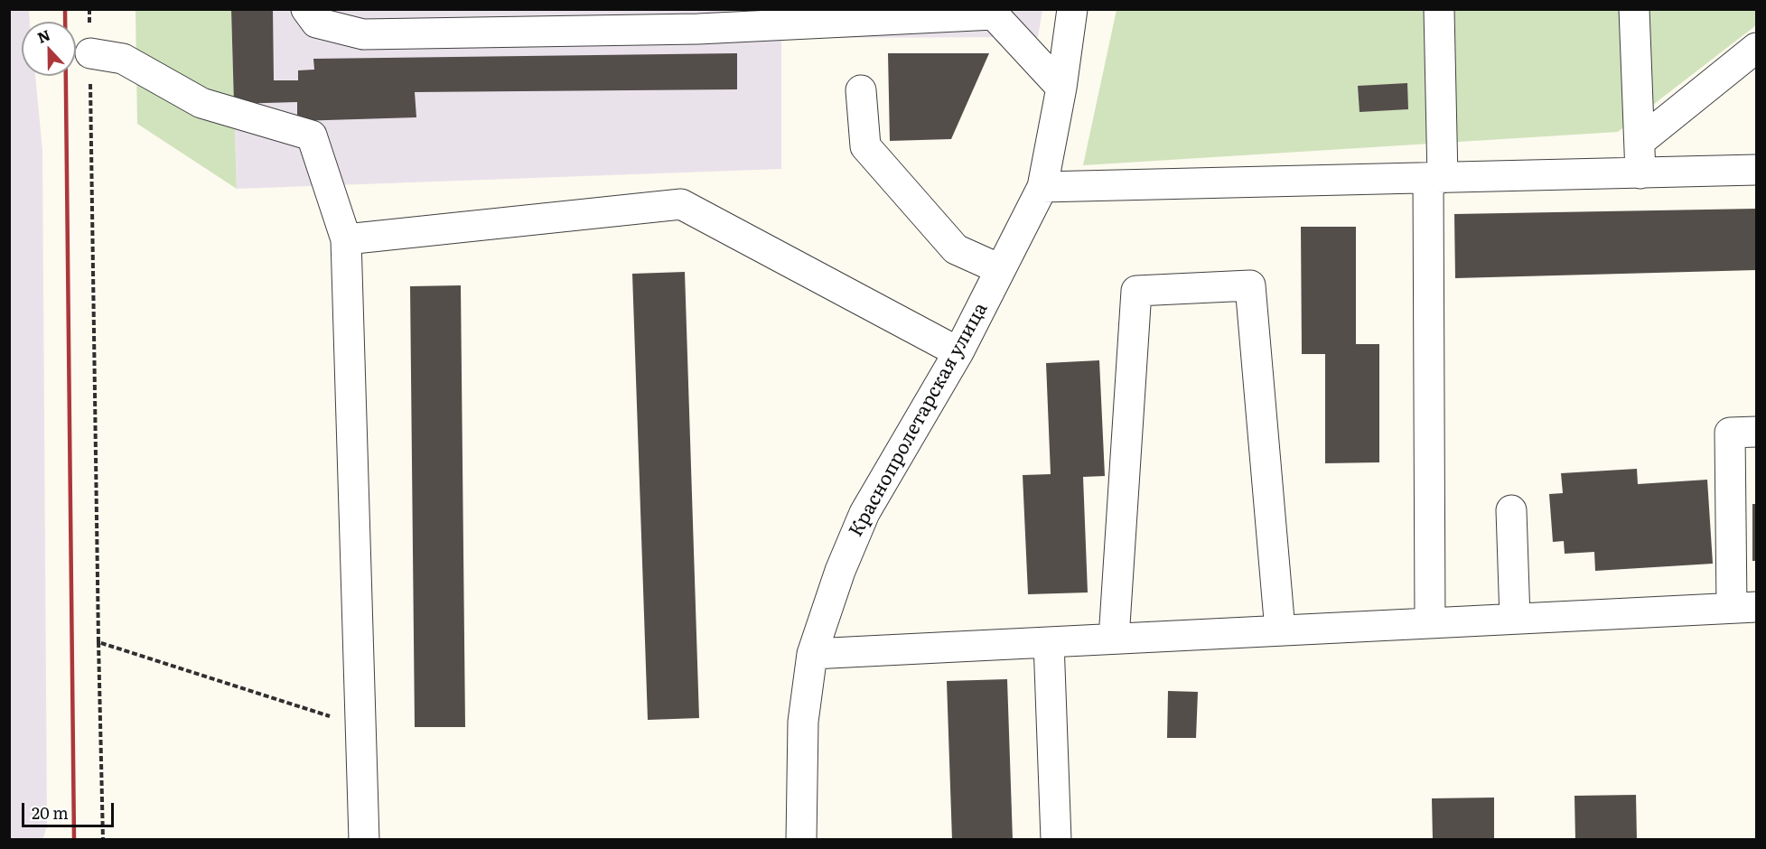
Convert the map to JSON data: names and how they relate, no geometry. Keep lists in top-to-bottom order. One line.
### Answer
{"streets":{"street":["Краснопролетарская улица"]},"scale_bar":"20 m","north":"top"}
